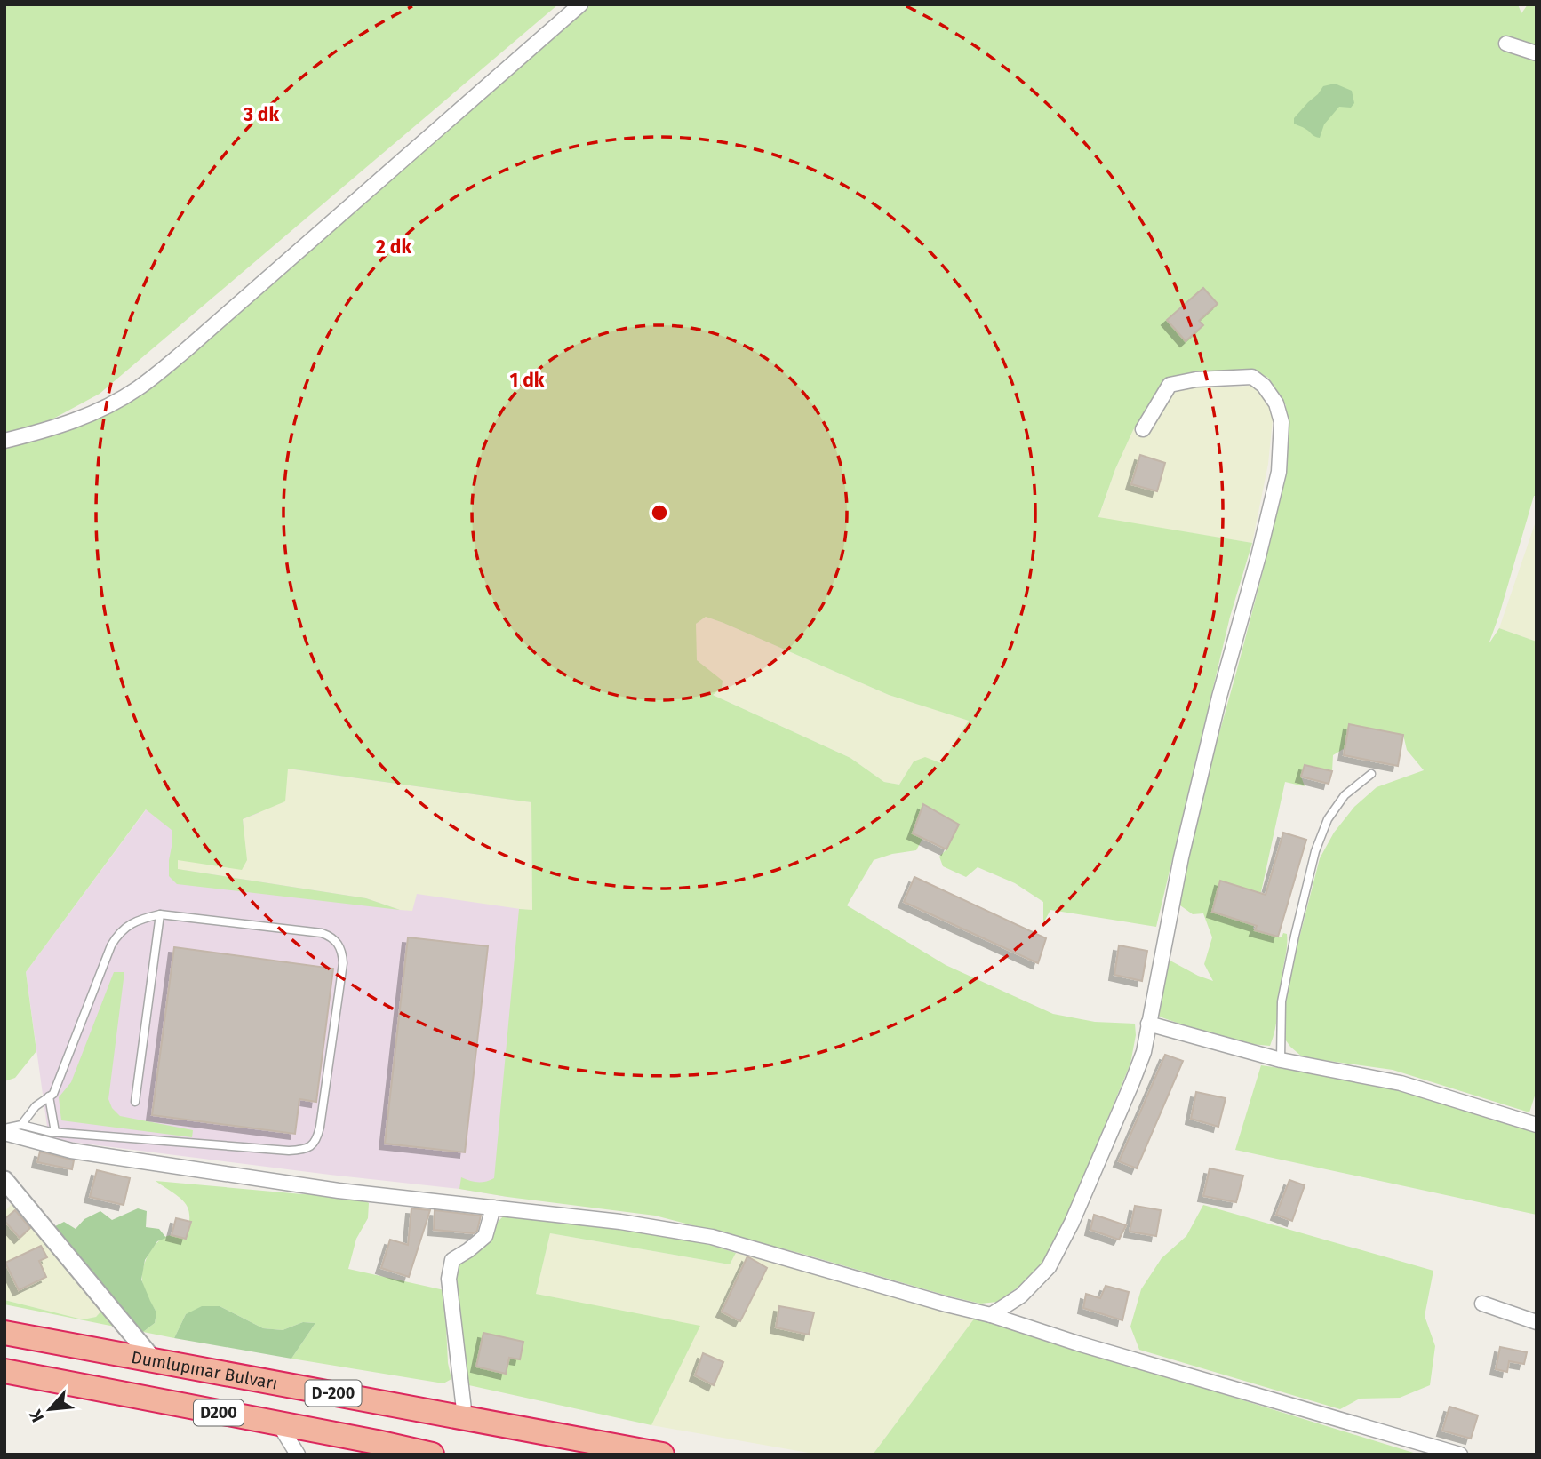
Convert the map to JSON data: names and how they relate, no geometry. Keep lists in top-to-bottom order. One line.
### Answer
{"streets":{"highway":["Dumlupınar Bulvarı","D-200","D200"]},"north":"bottom left","rings":["3 dk","2 dk","1 dk"]}
